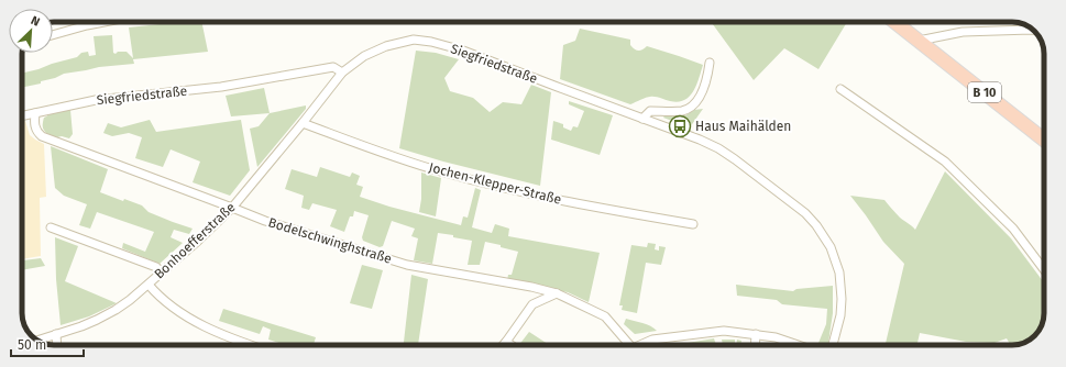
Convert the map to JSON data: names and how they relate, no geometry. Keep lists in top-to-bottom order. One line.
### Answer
{"streets":{"main road":["B 10"],"street":["Siegfriedstraße","Jochen-Klepper-Straße","Bonhoefferstraße","Bodelschwinghstraße"]},"crossings":[["Siegfriedstraße","Bonhoefferstraße"],["Siegfriedstraße","Bodelschwinghstraße"],["Jochen-Klepper-Straße","Bonhoefferstraße"],["Bonhoefferstraße","Bodelschwinghstraße"]],"places":{"bus stop":["Haus Maihälden"]},"scale_bar":"50 m","north":"top right"}
